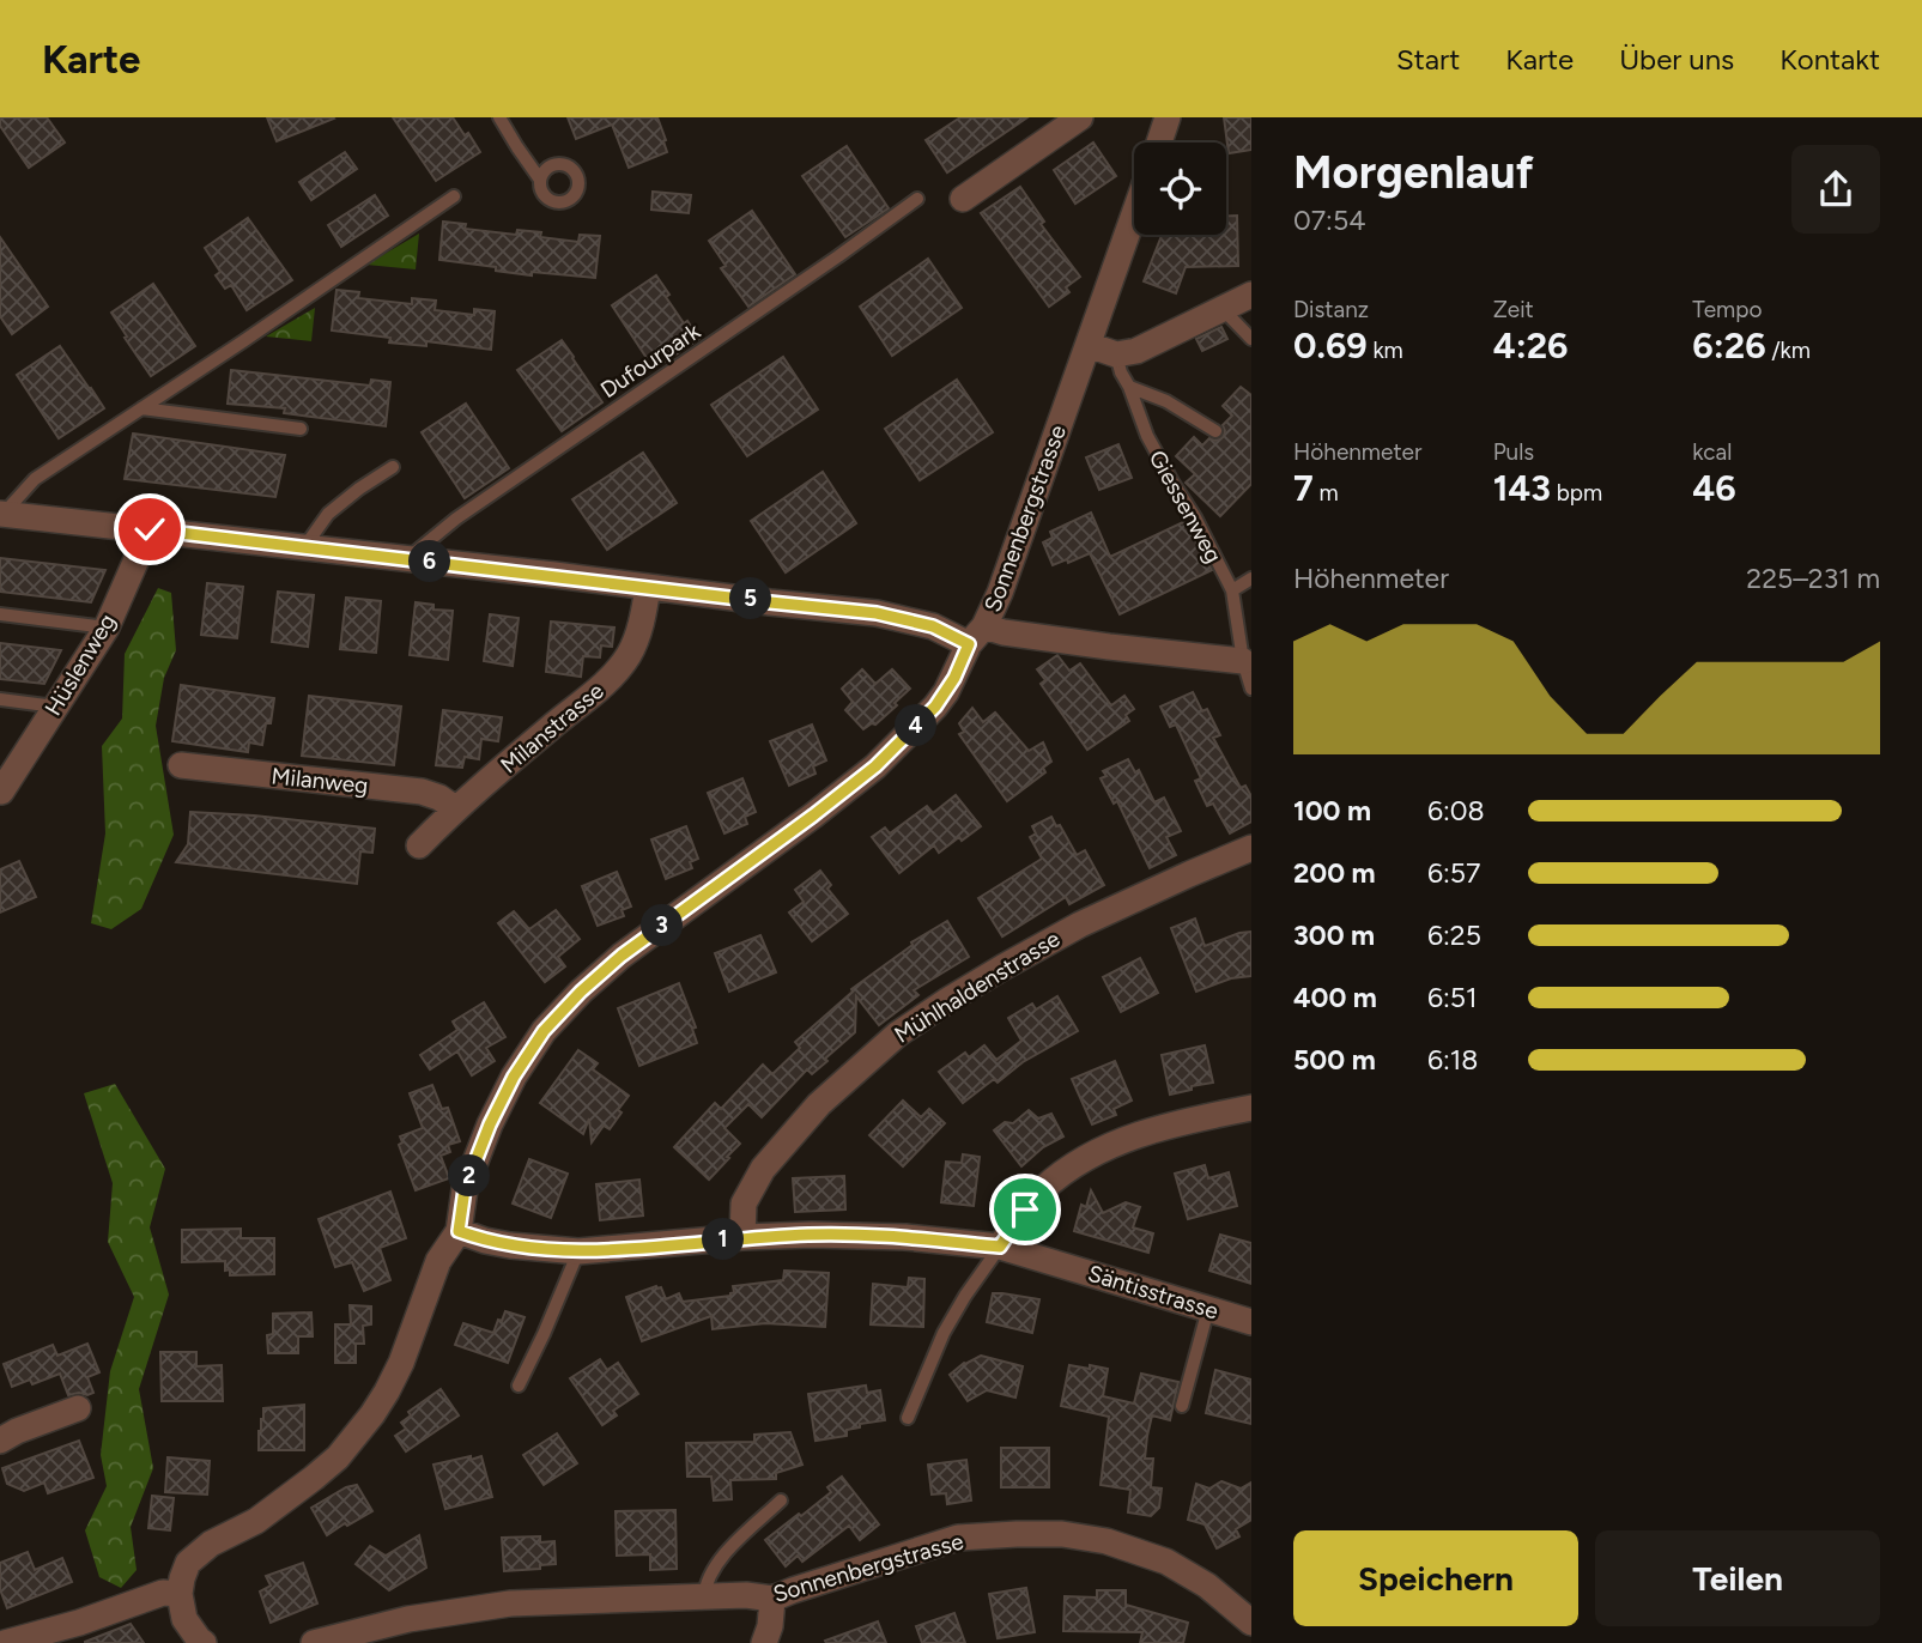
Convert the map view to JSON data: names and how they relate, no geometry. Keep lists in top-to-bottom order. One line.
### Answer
{"streets":{"street":["Sonnenbergstrasse","Hüslenweg","Milanstrasse","Milanweg","Mühlhaldenstrasse","Säntisstrasse"],"lane":["Dufourpark","Giessenweg"]},"crossings":[["Sonnenbergstrasse","Säntisstrasse"],["Milanstrasse","Milanweg"],["Mühlhaldenstrasse","Säntisstrasse"]],"page":{"header":"Karte","nav":["Start","Karte","Über uns","Kontakt"],"heading":["Morgenlauf","07:54"],"stats":[["Distanz","0.69 km"],["Zeit","4:26"],["Tempo","6:26 /km"],["Höhenmeter","7 m"],["Puls","143 bpm"],["kcal","46"]],"pins":["6","5","4","3","2","1"],"chart":["Höhenmeter","225–231 m"],"list":[{"name":"100 m","note":"6:08"},{"name":"200 m","note":"6:57"},{"name":"300 m","note":"6:25"},{"name":"400 m","note":"6:51"},{"name":"500 m","note":"6:18"}],"buttons":["Speichern","Teilen"]}}
